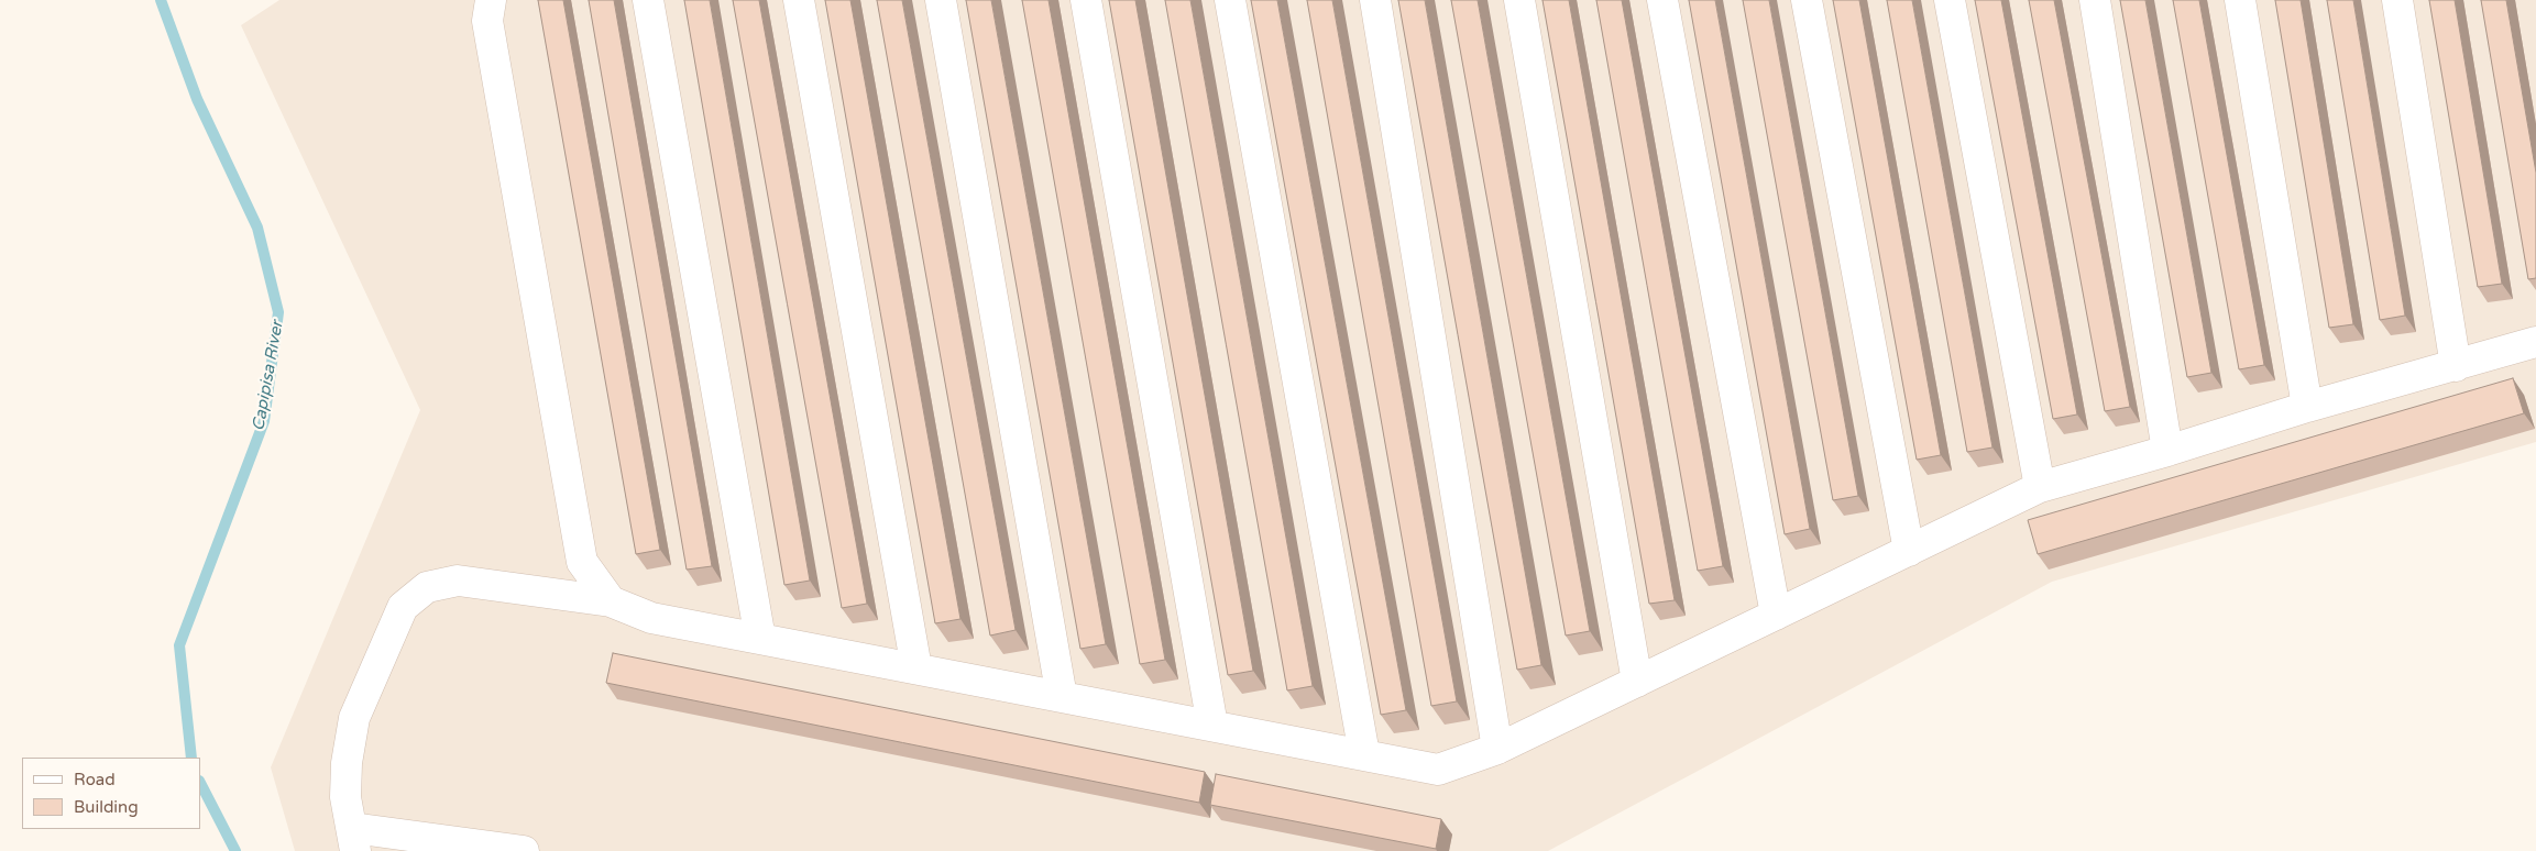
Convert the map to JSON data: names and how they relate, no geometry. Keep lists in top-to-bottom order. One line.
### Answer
{"water":["Capipisa River"],"legend":["Road","Building"]}
